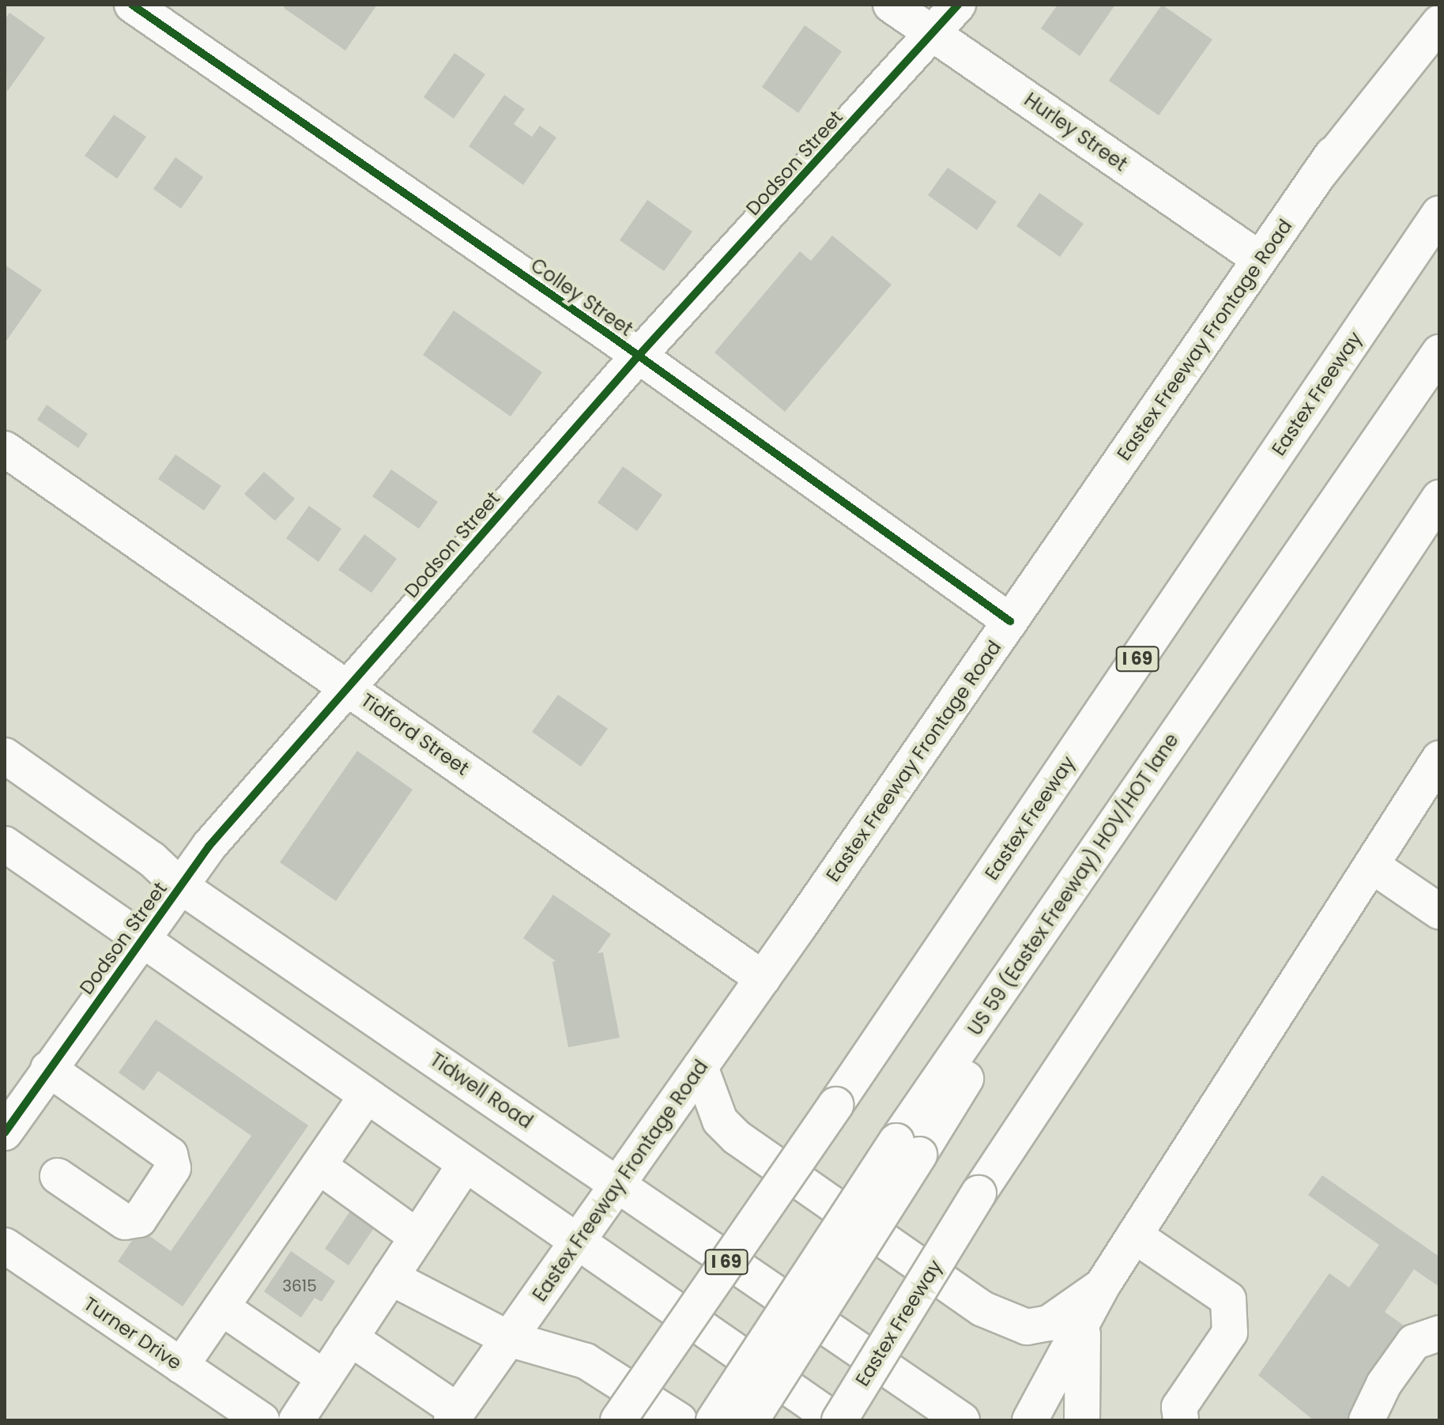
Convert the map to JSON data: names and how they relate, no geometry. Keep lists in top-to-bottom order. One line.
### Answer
{"streets":{"main road":["Hurley Street","Dodson Street","Colley Street","Eastex Freeway Frontage Road","Eastex Freeway","I 69","Tidford Street","Tidwell Road","Turner Drive"]},"crossings":[["Hurley Street","Dodson Street"],["Hurley Street","Eastex Freeway Frontage Road"],["Dodson Street","Colley Street"],["Dodson Street","Tidford Street"],["Dodson Street","Tidwell Road"],["Colley Street","Eastex Freeway Frontage Road"],["Eastex Freeway Frontage Road","Tidford Street"],["Eastex Freeway Frontage Road","Tidwell Road"]],"house_numbers":["3615"]}
